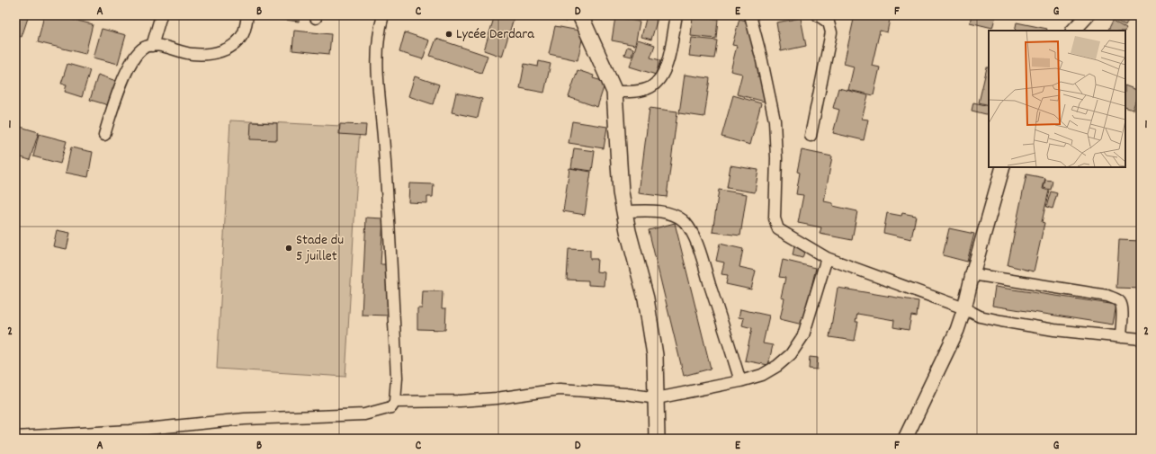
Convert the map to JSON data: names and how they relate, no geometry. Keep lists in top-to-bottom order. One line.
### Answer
{"places":["Lycée Derdara","Stade du 5 juillet"],"grid":{"columns":["A","B","C","D","E","F","G"],"rows":["1","2"]}}
